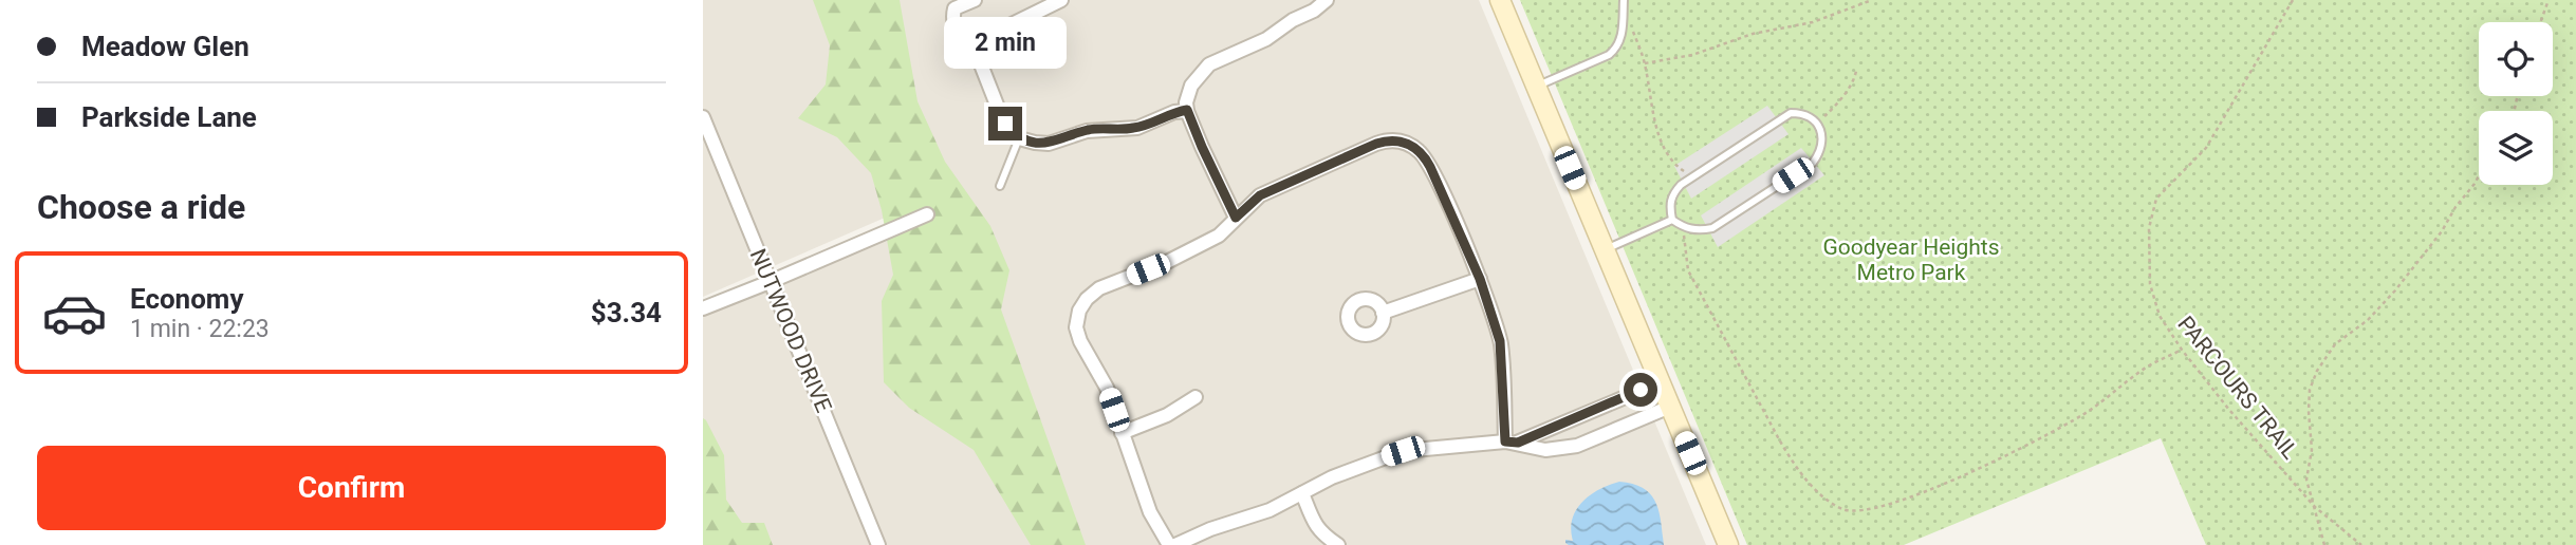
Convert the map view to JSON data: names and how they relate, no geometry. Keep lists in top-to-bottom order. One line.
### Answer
{"streets":{"street":["NUTWOOD DRIVE"],"path":["PARCOURS TRAIL"]},"parks":["Goodyear Heights Metro Park"],"page":{"banner":["Meadow Glen","Parkside Lane"],"bubble":"2 min","heading":"Choose a ride","list":[{"name":"Economy","note":"1 min · 22:23","value":"$3.34"}],"buttons":"Confirm"}}
